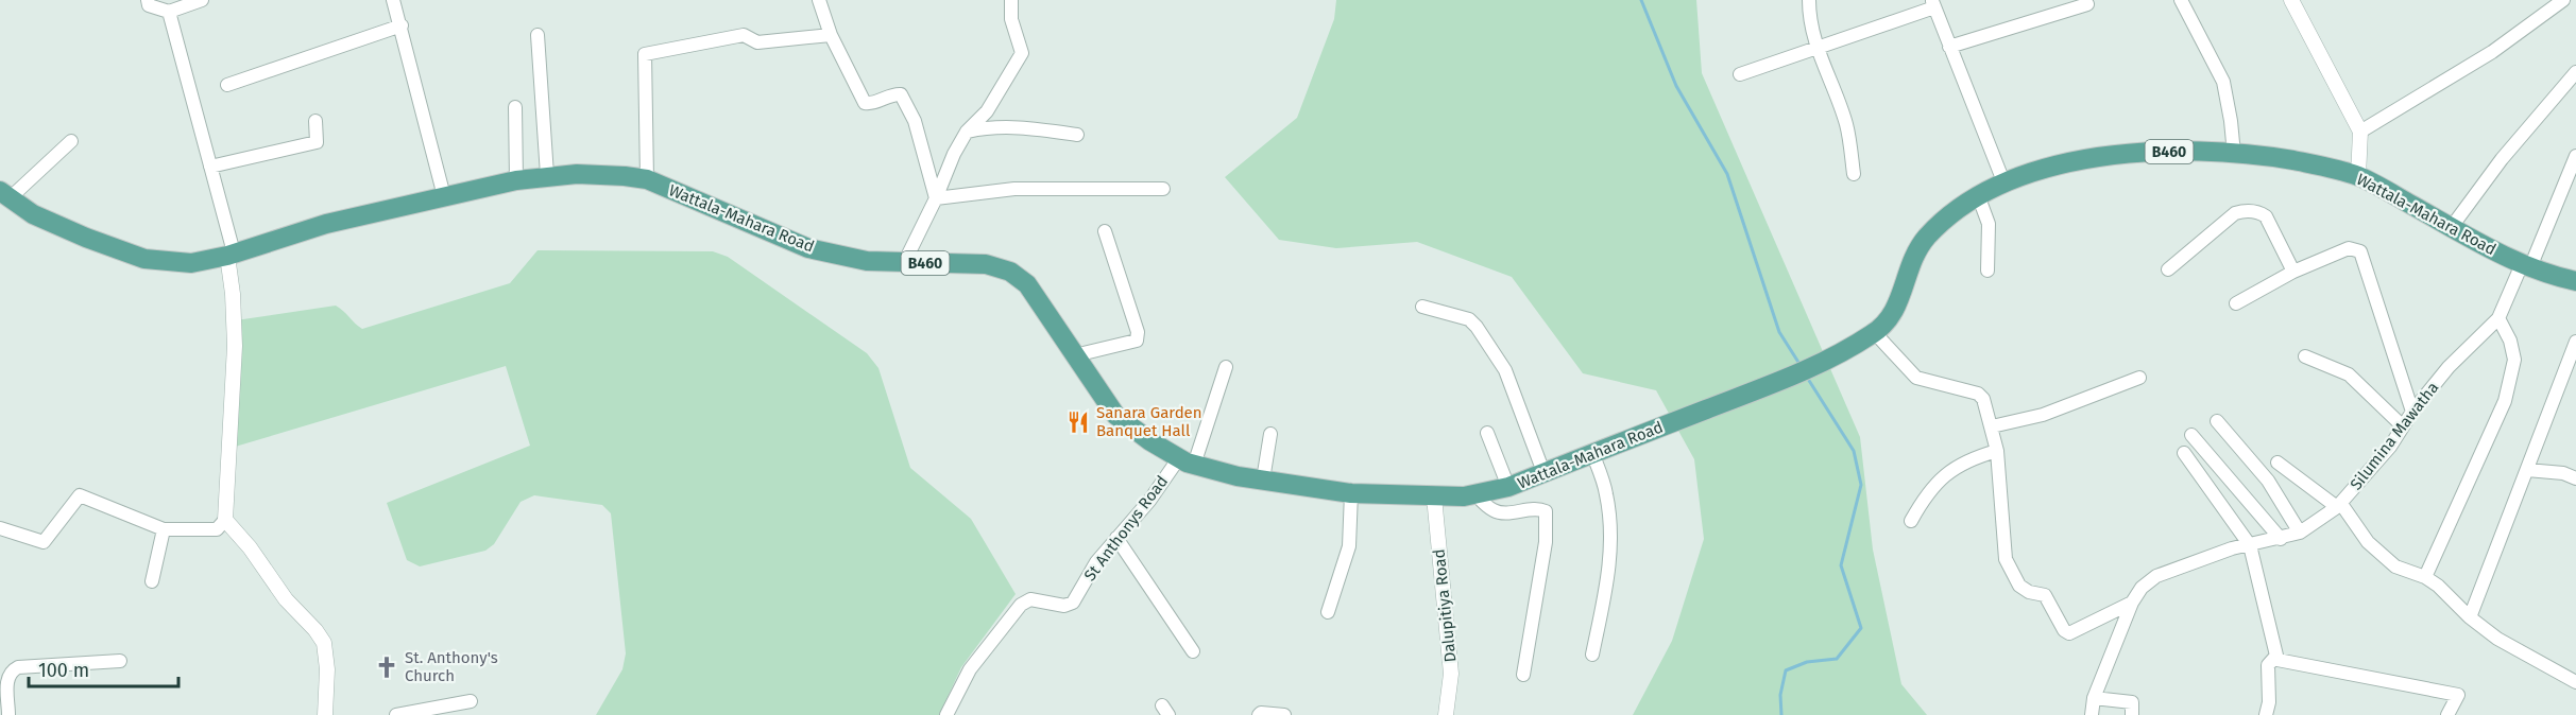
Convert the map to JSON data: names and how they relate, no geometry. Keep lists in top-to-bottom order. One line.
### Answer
{"streets":{"main road":["B460","Wattala-Mahara Road"],"street":["Silumina Mawatha","St Anthonys Road","Dalupitiya Road"]},"crossings":[["Wattala-Mahara Road","Silumina Mawatha"],["Wattala-Mahara Road","St Anthonys Road"],["Wattala-Mahara Road","Dalupitiya Road"]],"places":{"restaurant":["Sanara Garden Banquet Hall"],"church":["St. Anthony's Church"]},"scale_bar":"100 m"}
